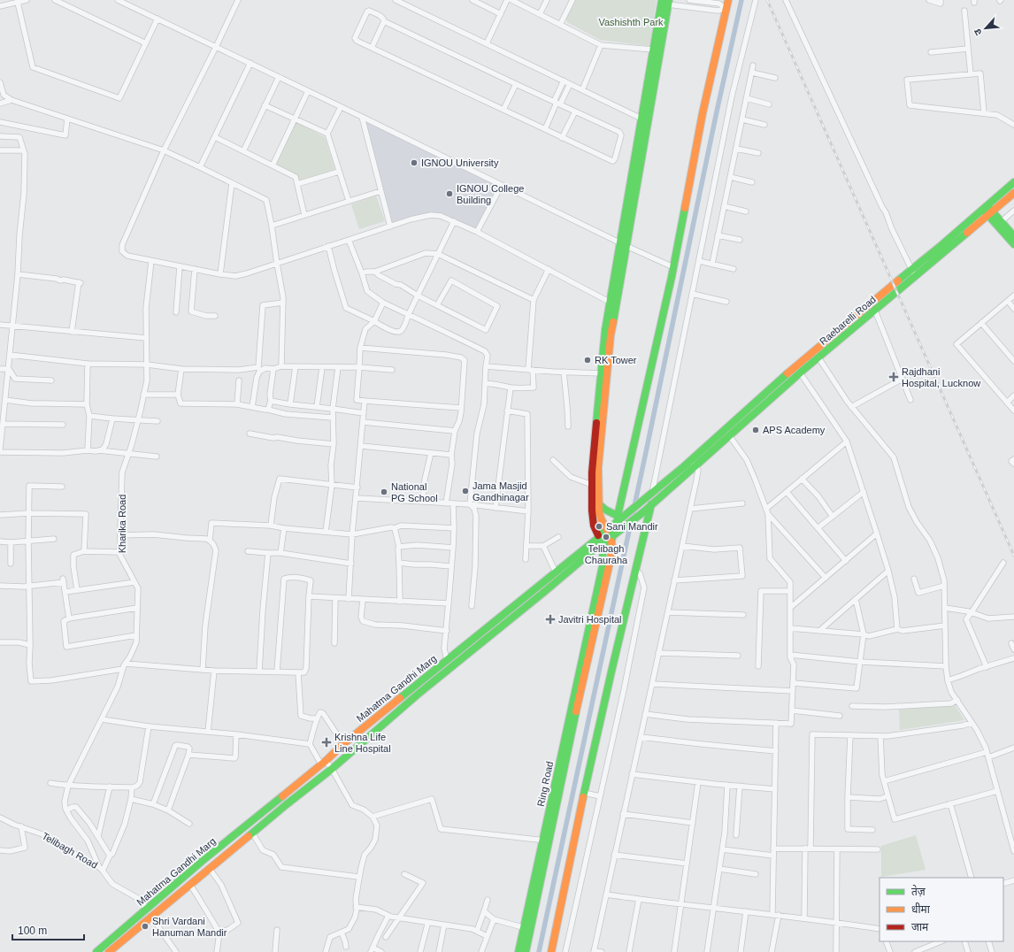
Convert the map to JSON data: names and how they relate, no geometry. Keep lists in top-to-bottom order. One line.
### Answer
{"streets":{"main road":["Raebarelli Road","Mahatma Gandhi Marg","Ring Road"],"street":["Kharika Road","Telibagh Road"]},"crossings":[["Mahatma Gandhi Marg","Ring Road"],["Mahatma Gandhi Marg","Telibagh Road"]],"parks":["Vashishth Park"],"places":{"other":["IGNOU University","IGNOU College Building","RK Tower","APS Academy","Jama Masjid Gandhinagar","National PG School","Sani Mandir","Telibagh Chauraha","Shri Vardani Hanuman Mandir"],"health":["Rajdhani Hospital, Lucknow","Javitri Hospital","Krishna Life Line Hospital"]},"legend":["तेज़","धीमा","जाम"],"scale_bar":"100 m","north":"bottom left"}
